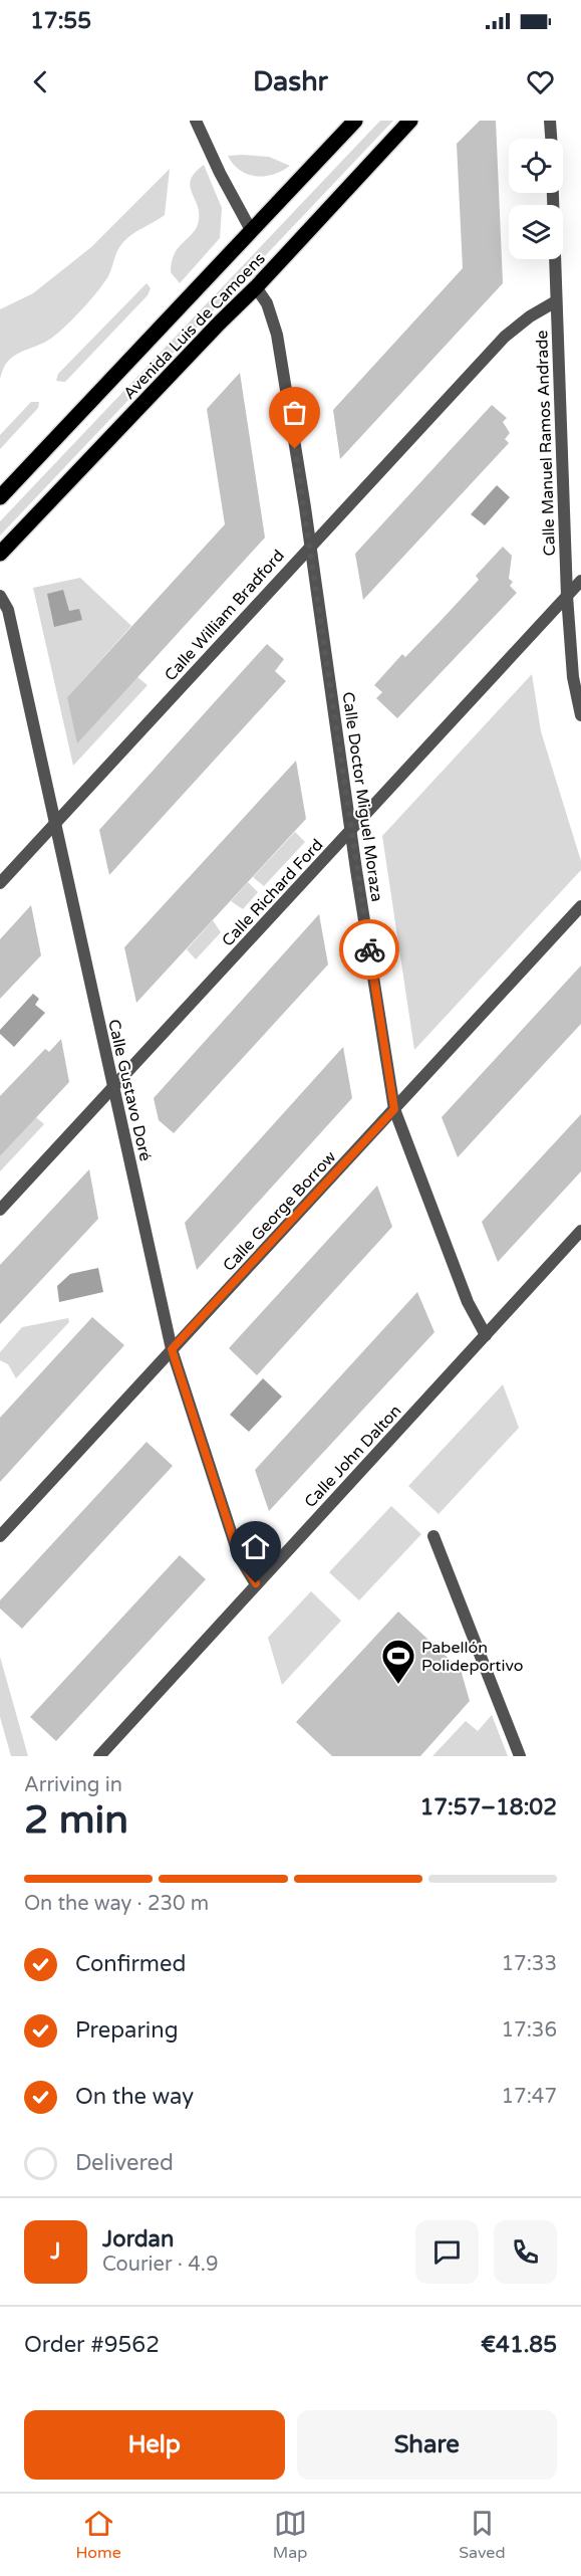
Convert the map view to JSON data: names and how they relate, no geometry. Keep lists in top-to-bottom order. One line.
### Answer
{"streets":{"main road":["Avenida Luis de Camoens"],"street":["Calle Manuel Ramos Andrade","Calle William Bradford","Calle Doctor Miguel Moraza","Calle Richard Ford","Calle Gustavo Doré","Calle George Borrow","Calle John Dalton"]},"crossings":[["Avenida Luis de Camoens","Calle Doctor Miguel Moraza"],["Calle Manuel Ramos Andrade","Calle William Bradford"],["Calle Manuel Ramos Andrade","Calle Richard Ford"],["Calle William Bradford","Calle Doctor Miguel Moraza"],["Calle William Bradford","Calle Gustavo Doré"],["Calle Doctor Miguel Moraza","Calle Richard Ford"],["Calle Doctor Miguel Moraza","Calle George Borrow"],["Calle Doctor Miguel Moraza","Calle John Dalton"],["Calle Richard Ford","Calle Gustavo Doré"],["Calle Gustavo Doré","Calle George Borrow"],["Calle Gustavo Doré","Calle John Dalton"]],"places":{"sports":["Pabellón Polideportivo"]},"page":{"status":"17:55","header":"Dashr","heading":["2 min","Arriving in","17:57–18:02"],"panel":["Jordan","Courier · 4.9","Order #9562","€41.85"],"bar":"On the way · 230 m","list":[["Confirmed","17:33"],["Preparing","17:36"],["On the way","17:47"],"Delivered"],"round":"J","buttons":["Help","Share"],"tabs":["Home","Map","Saved"]}}
